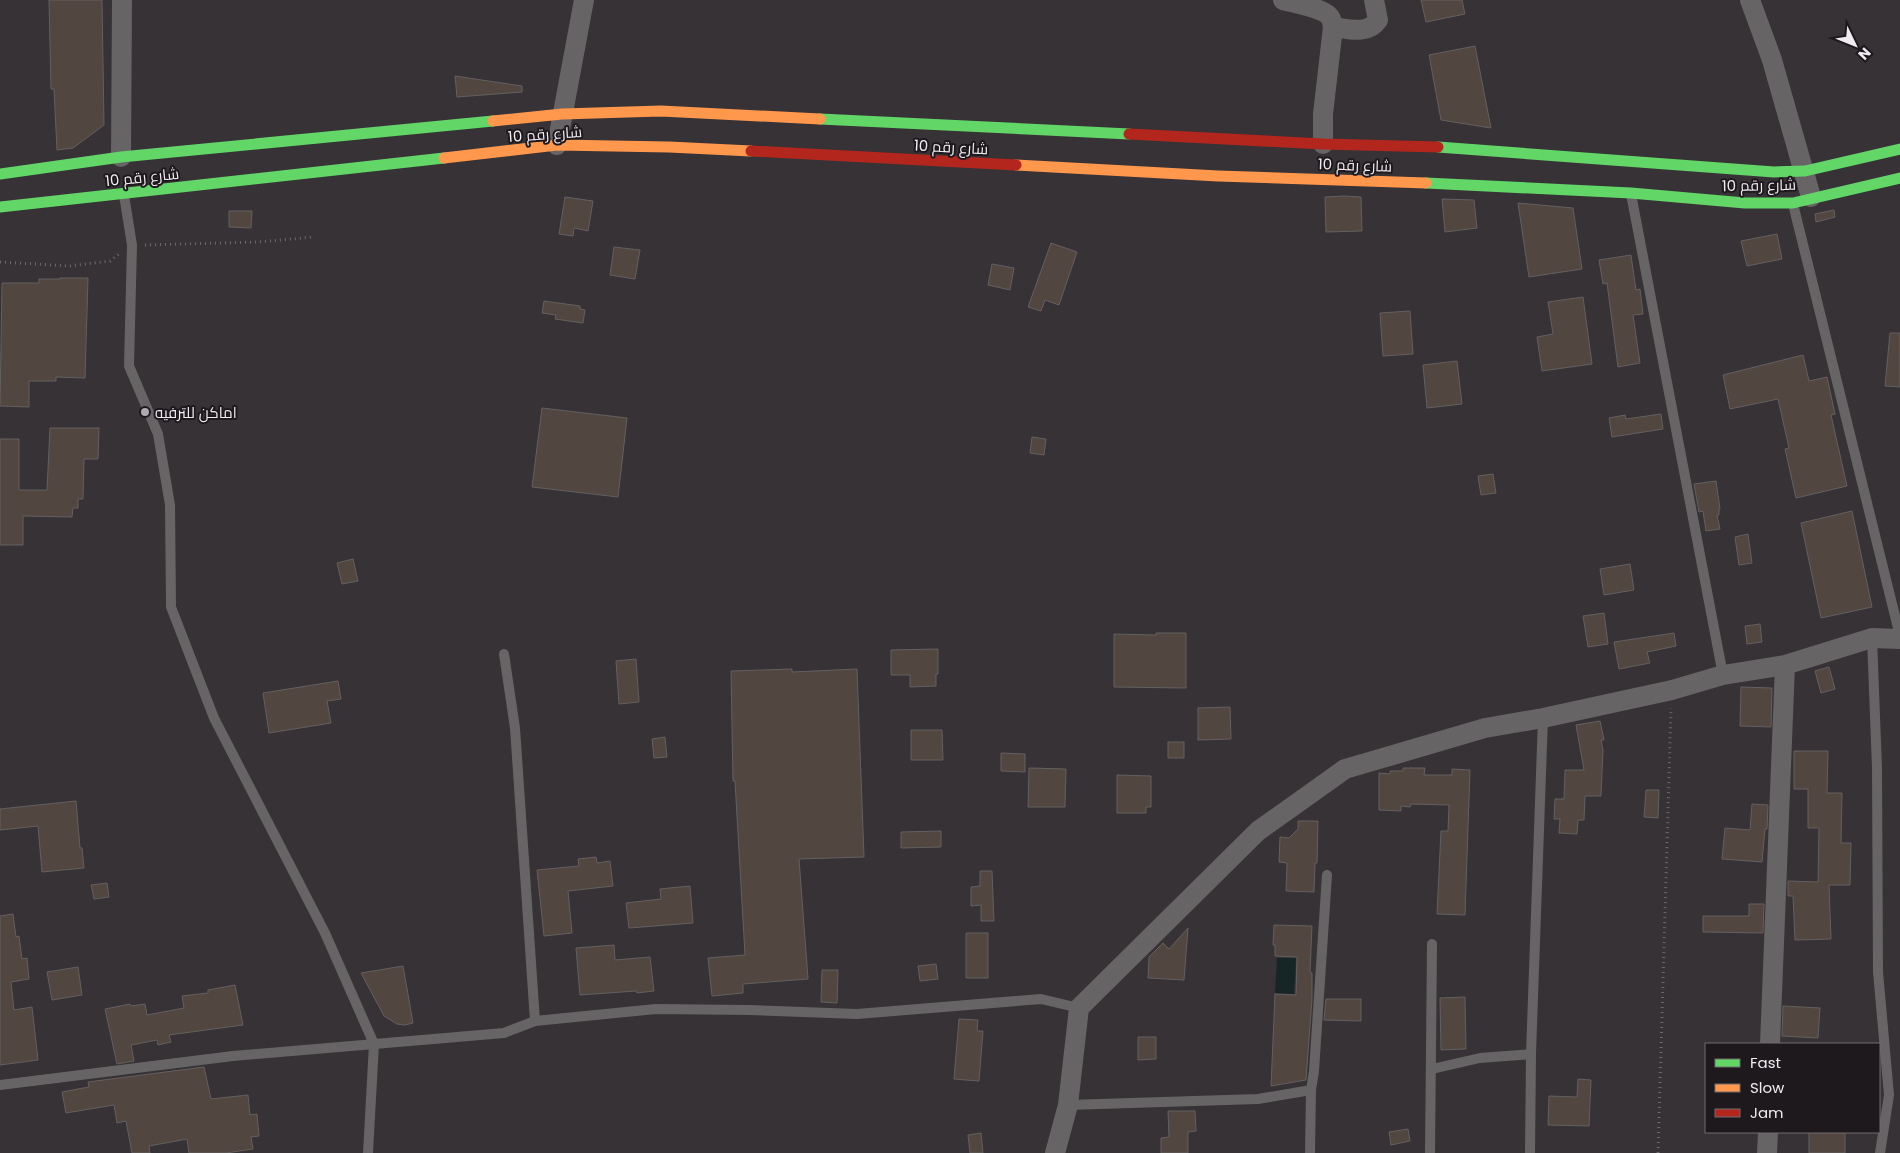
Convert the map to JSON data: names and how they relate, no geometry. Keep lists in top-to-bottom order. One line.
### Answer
{"streets":{"main road":["شارع رقم 10"]},"places":["اماكن للترفيه"],"legend":["Fast","Slow","Jam"],"north":"bottom right"}
